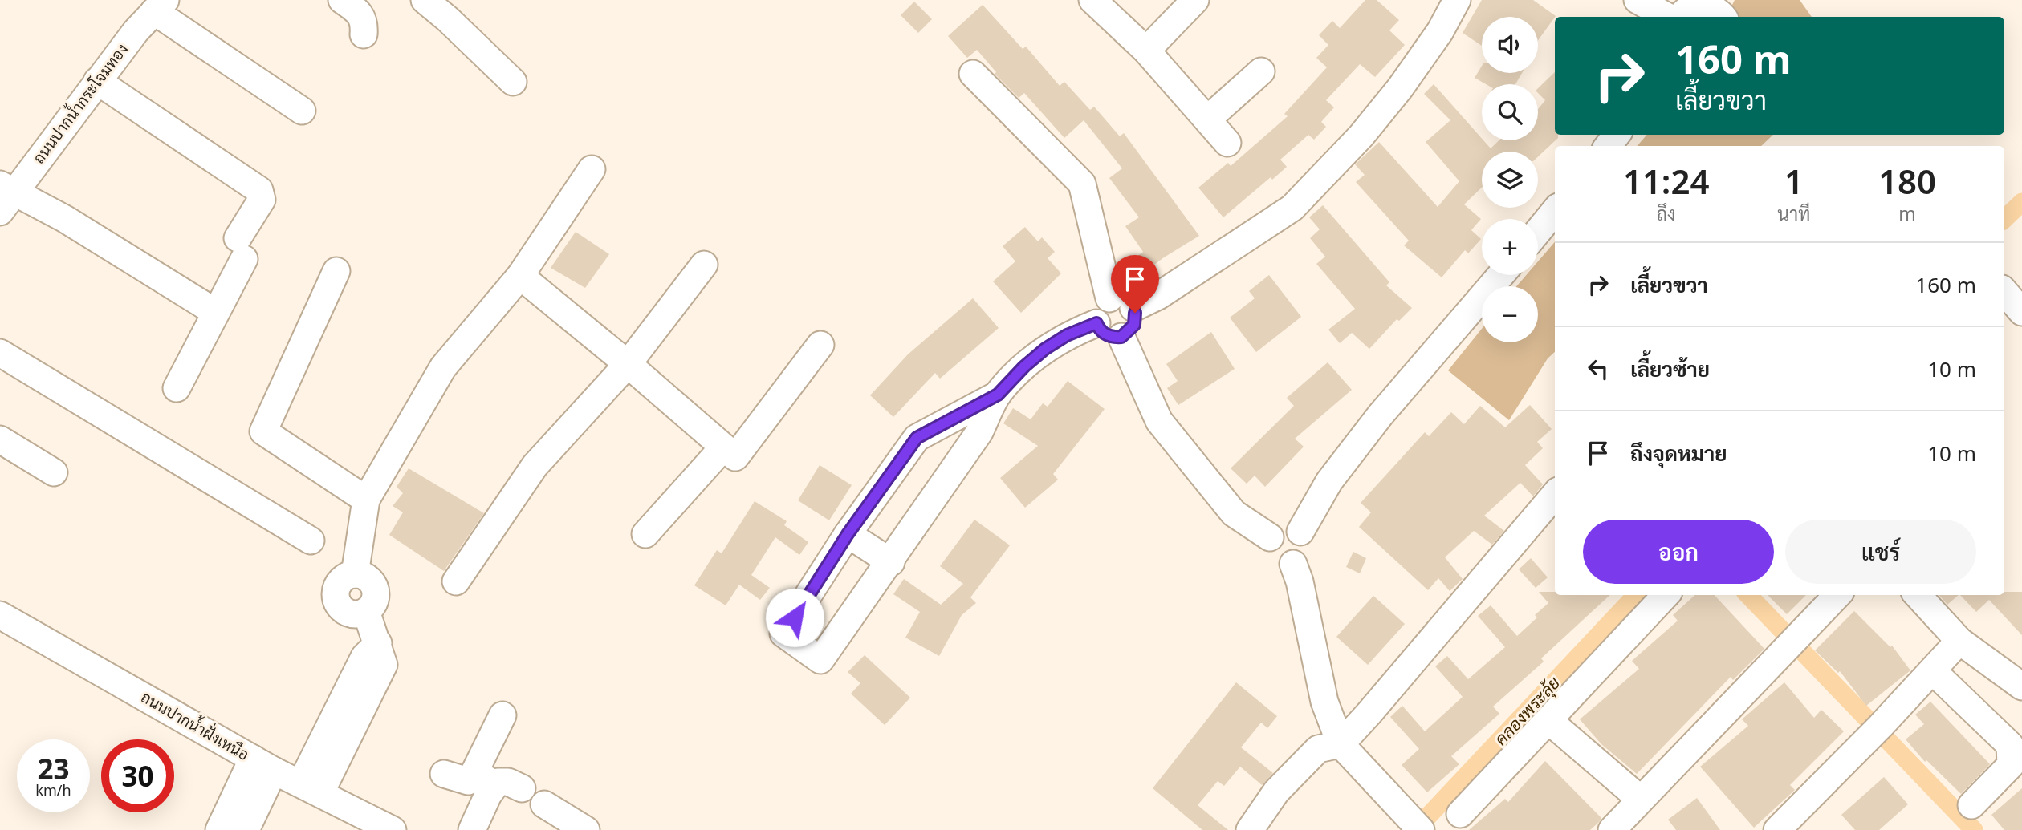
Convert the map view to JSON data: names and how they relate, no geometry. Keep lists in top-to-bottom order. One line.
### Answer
{"streets":{"street":["ถนนปากน้ำกระโจมทอง","ถนนปากน้ำฝั่งเหนือ"]},"water":["คลองพระลุ้ย"],"page":{"map_buttons":["+","−"],"turn":["160 m","เลี้ยวขวา"],"eta":["11:24","ถึง","1","นาที","180","m"],"list":[{"name":"เลี้ยวขวา","value":"160 m"},{"name":"เลี้ยวซ้าย","value":"10 m"},{"name":"ถึงจุดหมาย","value":"10 m"}],"buttons":["ออก","แชร์"],"speed":"23 km/h","limit":"30"}}
